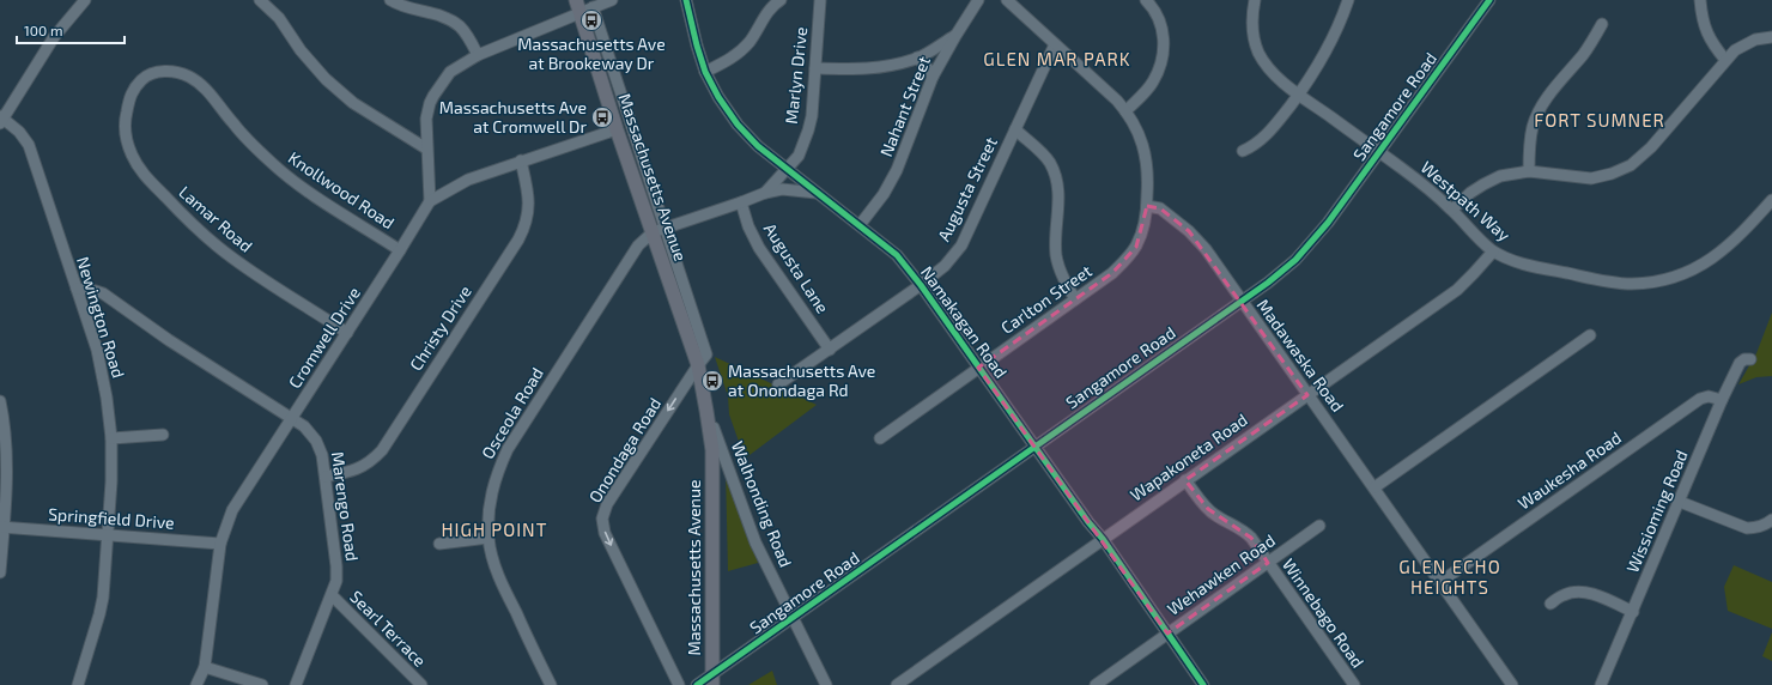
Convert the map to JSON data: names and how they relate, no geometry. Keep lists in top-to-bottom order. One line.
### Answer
{"streets":{"main road":["Massachusetts Avenue"],"street":["Marlyn Drive","Nahant Street","Sangamore Road","Augusta Street","Knollwood Road","Westpath Way","Lamar Road","Augusta Lane","Carlton Street","Newington Road","Namakagan Road","Christy Drive","Cromwell Drive","Madawaska Road","Osceola Road","Onondaga Road","Wapakoneta Road","Waukesha Road","Walhonding Road","Marengo Road","Wissioming Road","Springfield Drive","Wehawken Road","Winnebago Road","Searl Terrace"]},"crossings":[["Marlyn Drive","Massachusetts Avenue"],["Marlyn Drive","Augusta Lane"],["Marlyn Drive","Namakagan Road"],["Marlyn Drive","Osceola Road"],["Nahant Street","Namakagan Road"],["Sangamore Road","Massachusetts Avenue"],["Sangamore Road","Westpath Way"],["Sangamore Road","Namakagan Road"],["Sangamore Road","Madawaska Road"],["Sangamore Road","Walhonding Road"],["Massachusetts Avenue","Cromwell Drive"],["Massachusetts Avenue","Osceola Road"],["Massachusetts Avenue","Onondaga Road"],["Massachusetts Avenue","Walhonding Road"],["Augusta Street","Augusta Lane"],["Augusta Street","Namakagan Road"],["Knollwood Road","Lamar Road"],["Knollwood Road","Cromwell Drive"],["Westpath Way","Wapakoneta Road"],["Lamar Road","Cromwell Drive"],["Carlton Street","Namakagan Road"],["Carlton Street","Madawaska Road"],["Newington Road","Marengo Road"],["Newington Road","Springfield Drive"],["Namakagan Road","Wapakoneta Road"],["Namakagan Road","Wehawken Road"],["Christy Drive","Cromwell Drive"],["Christy Drive","Marengo Road"],["Cromwell Drive","Marengo Road"],["Cromwell Drive","Springfield Drive"],["Madawaska Road","Wapakoneta Road"],["Madawaska Road","Waukesha Road"],["Wapakoneta Road","Winnebago Road"],["Waukesha Road","Wissioming Road"],["Marengo Road","Searl Terrace"],["Wehawken Road","Winnebago Road"]],"one_way":["Onondaga Road"],"districts":["GLEN MAR PARK","FORT SUMNER","HIGH POINT","GLEN ECHO HEIGHTS"],"places":{"bus stop":["Massachusetts Ave at Brookeway Dr","Massachusetts Ave at Cromwell Dr","Massachusetts Ave at Onondaga Rd"]},"scale_bar":"100 m"}
